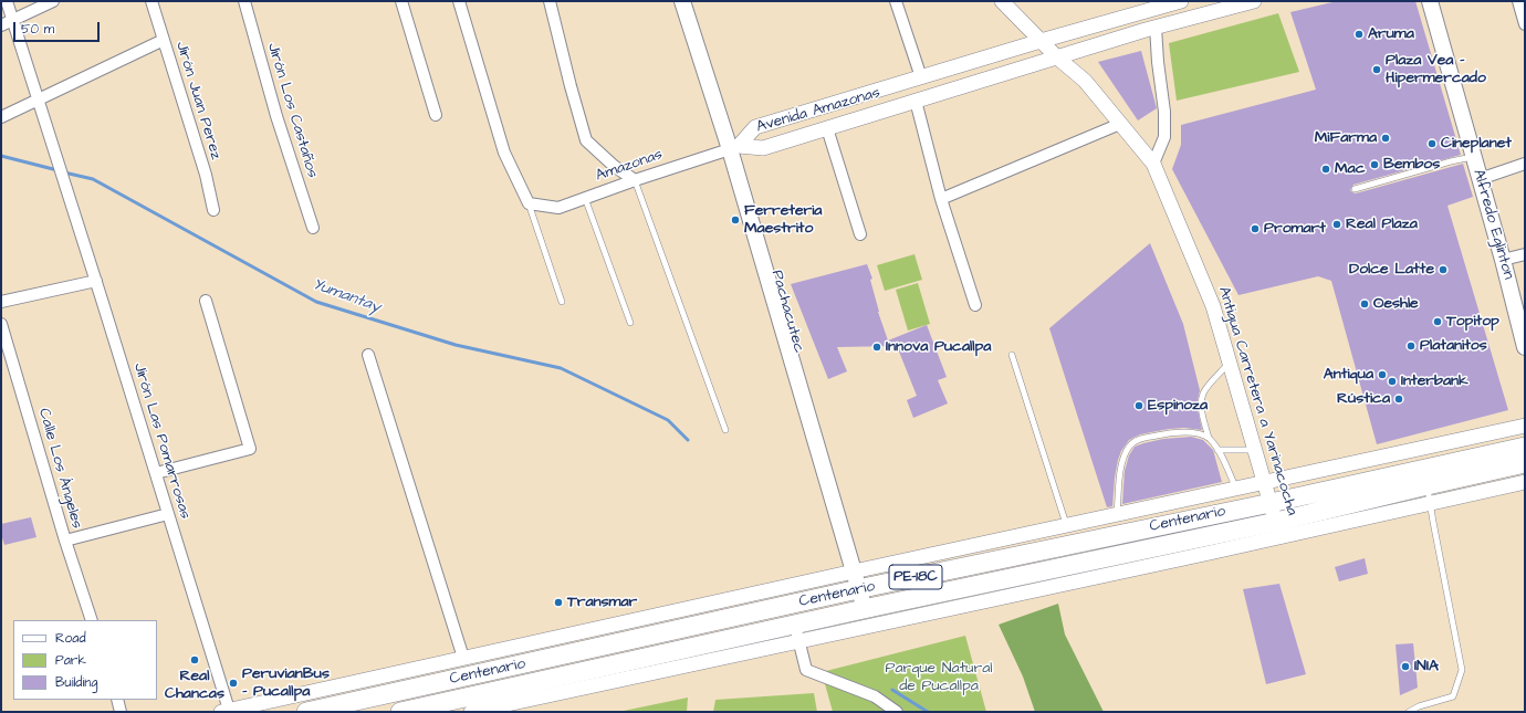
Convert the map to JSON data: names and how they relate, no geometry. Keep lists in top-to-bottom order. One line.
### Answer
{"streets":{"highway":["Centenario","PE-18C"],"main road":["Alfredo Eglinton","Pachacutec"],"street":["Jirón Juan Perez","Jirón Los Castaños","Avenida Amazonas","Amazonas","Antigua Carretera a Yarinacocha","Jirón Las Pomarrosas","Calle Los Ángeles"]},"crossings":[["Avenida Amazonas","Amazonas"],["Avenida Amazonas","Pachacutec"],["Avenida Amazonas","Antigua Carretera a Yarinacocha"],["Amazonas","Pachacutec"],["Pachacutec","Centenario"],["Antigua Carretera a Yarinacocha","Centenario"]],"water":["Yumantay"],"parks":["Parque Natural de Pucallpa"],"places":["Aruma","Plaza Vea - Hipermercado","MiFarma","Cineplanet","Bembos","Mac","Ferreteria Maestrito","Real Plaza","Promart","Dolce Latte","Oeshle","Topitop","Platanitos","Innova Pucallpa","Antiqua","Interbank","Rústica","Espinoza","Transmar","Real Chancas","INIA","PeruvianBus - Pucallpa"],"legend":["Road","Park","Building"],"scale_bar":"50 m"}
